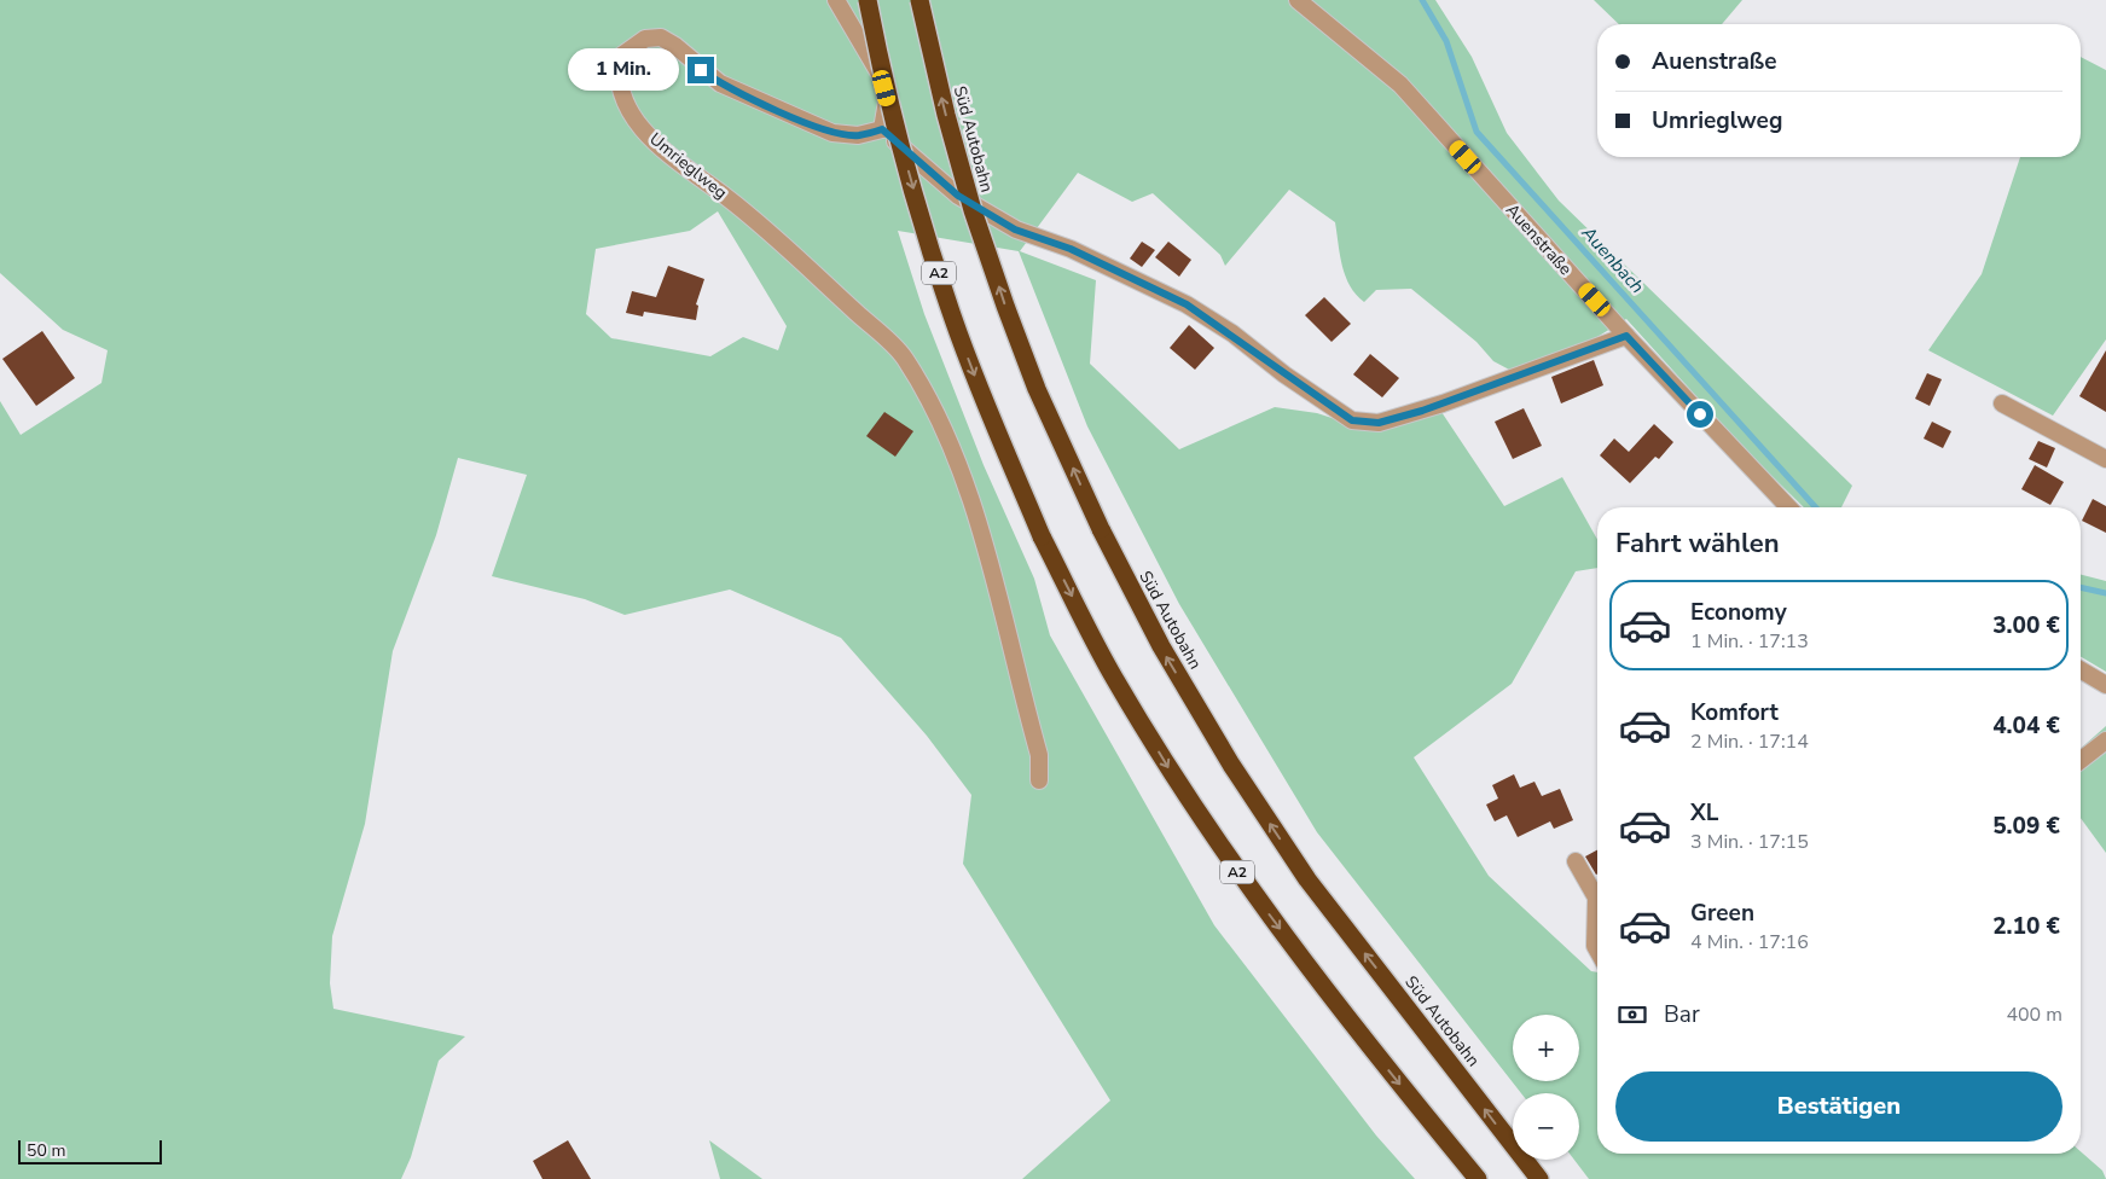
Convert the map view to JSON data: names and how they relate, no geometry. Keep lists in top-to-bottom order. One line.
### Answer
{"streets":{"highway":["Süd Autobahn","A2"],"street":["Umrieglweg","Auenstraße"]},"water":["Auenbach"],"scale_bar":"50 m","page":{"banner":["Auenstraße","Umrieglweg"],"bubble":"1 Min.","heading":"Fahrt wählen","list":[{"name":"Economy","note":"1 Min. · 17:13","value":"3.00 €"},{"name":"Komfort","note":"2 Min. · 17:14","value":"4.04 €"},{"name":"XL","note":"3 Min. · 17:15","value":"5.09 €"},{"name":"Green","note":"4 Min. · 17:16","value":"2.10 €"}],"pay":["Bar","400 m"],"map_buttons":["+","−"],"buttons":"Bestätigen","scale":"50 m"}}
